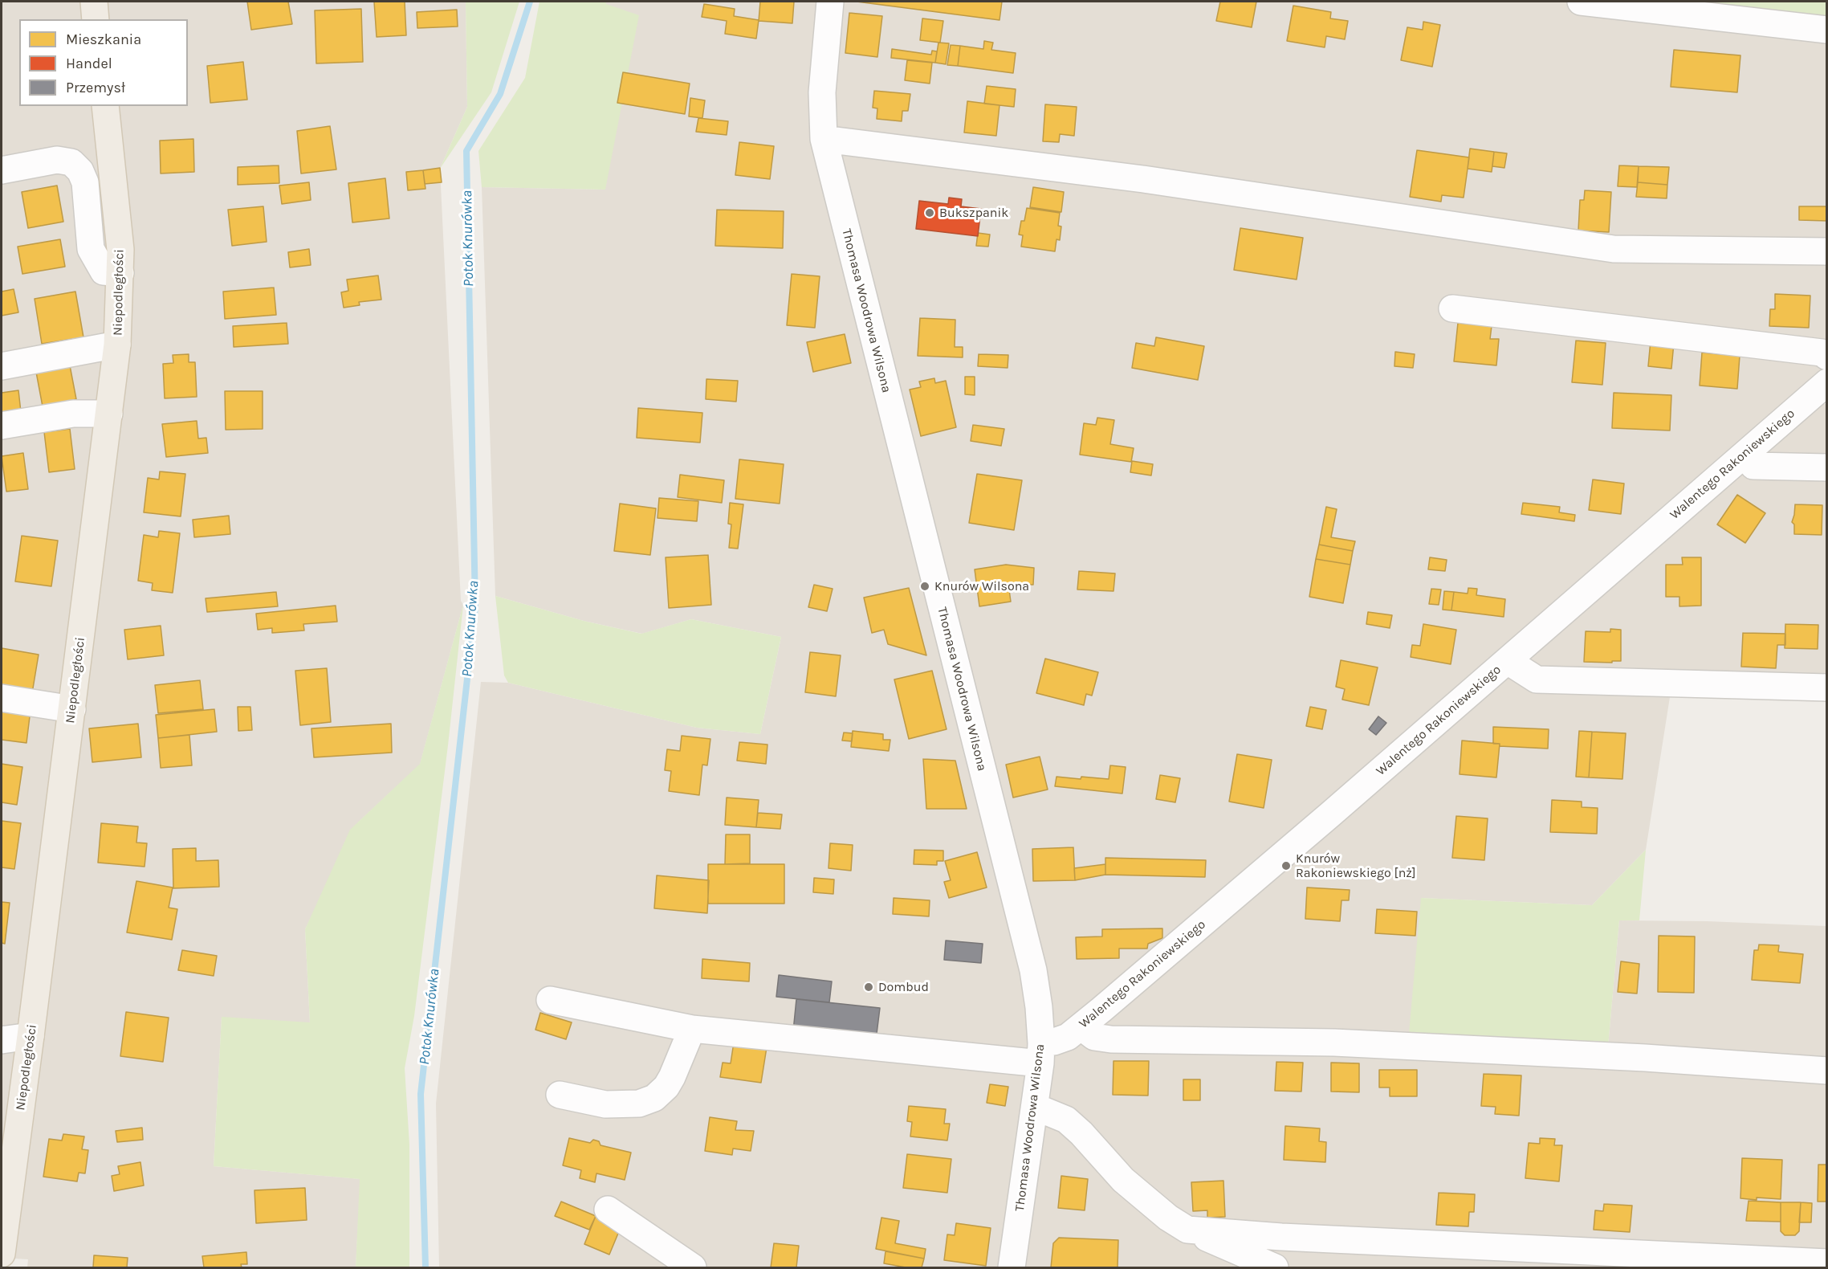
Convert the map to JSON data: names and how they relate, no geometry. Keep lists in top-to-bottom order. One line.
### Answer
{"streets":{"main road":["Niepodległości"],"street":["Thomasa Woodrowa Wilsona","Walentego Rakoniewskiego"]},"crossings":[["Thomasa Woodrowa Wilsona","Walentego Rakoniewskiego"]],"water":["Potok Knurówka"],"places":["Bukszpanik","Knurów Wilsona","Knurów Rakoniewskiego [nż]","Dombud"],"legend":["Mieszkania","Handel","Przemysł"]}
